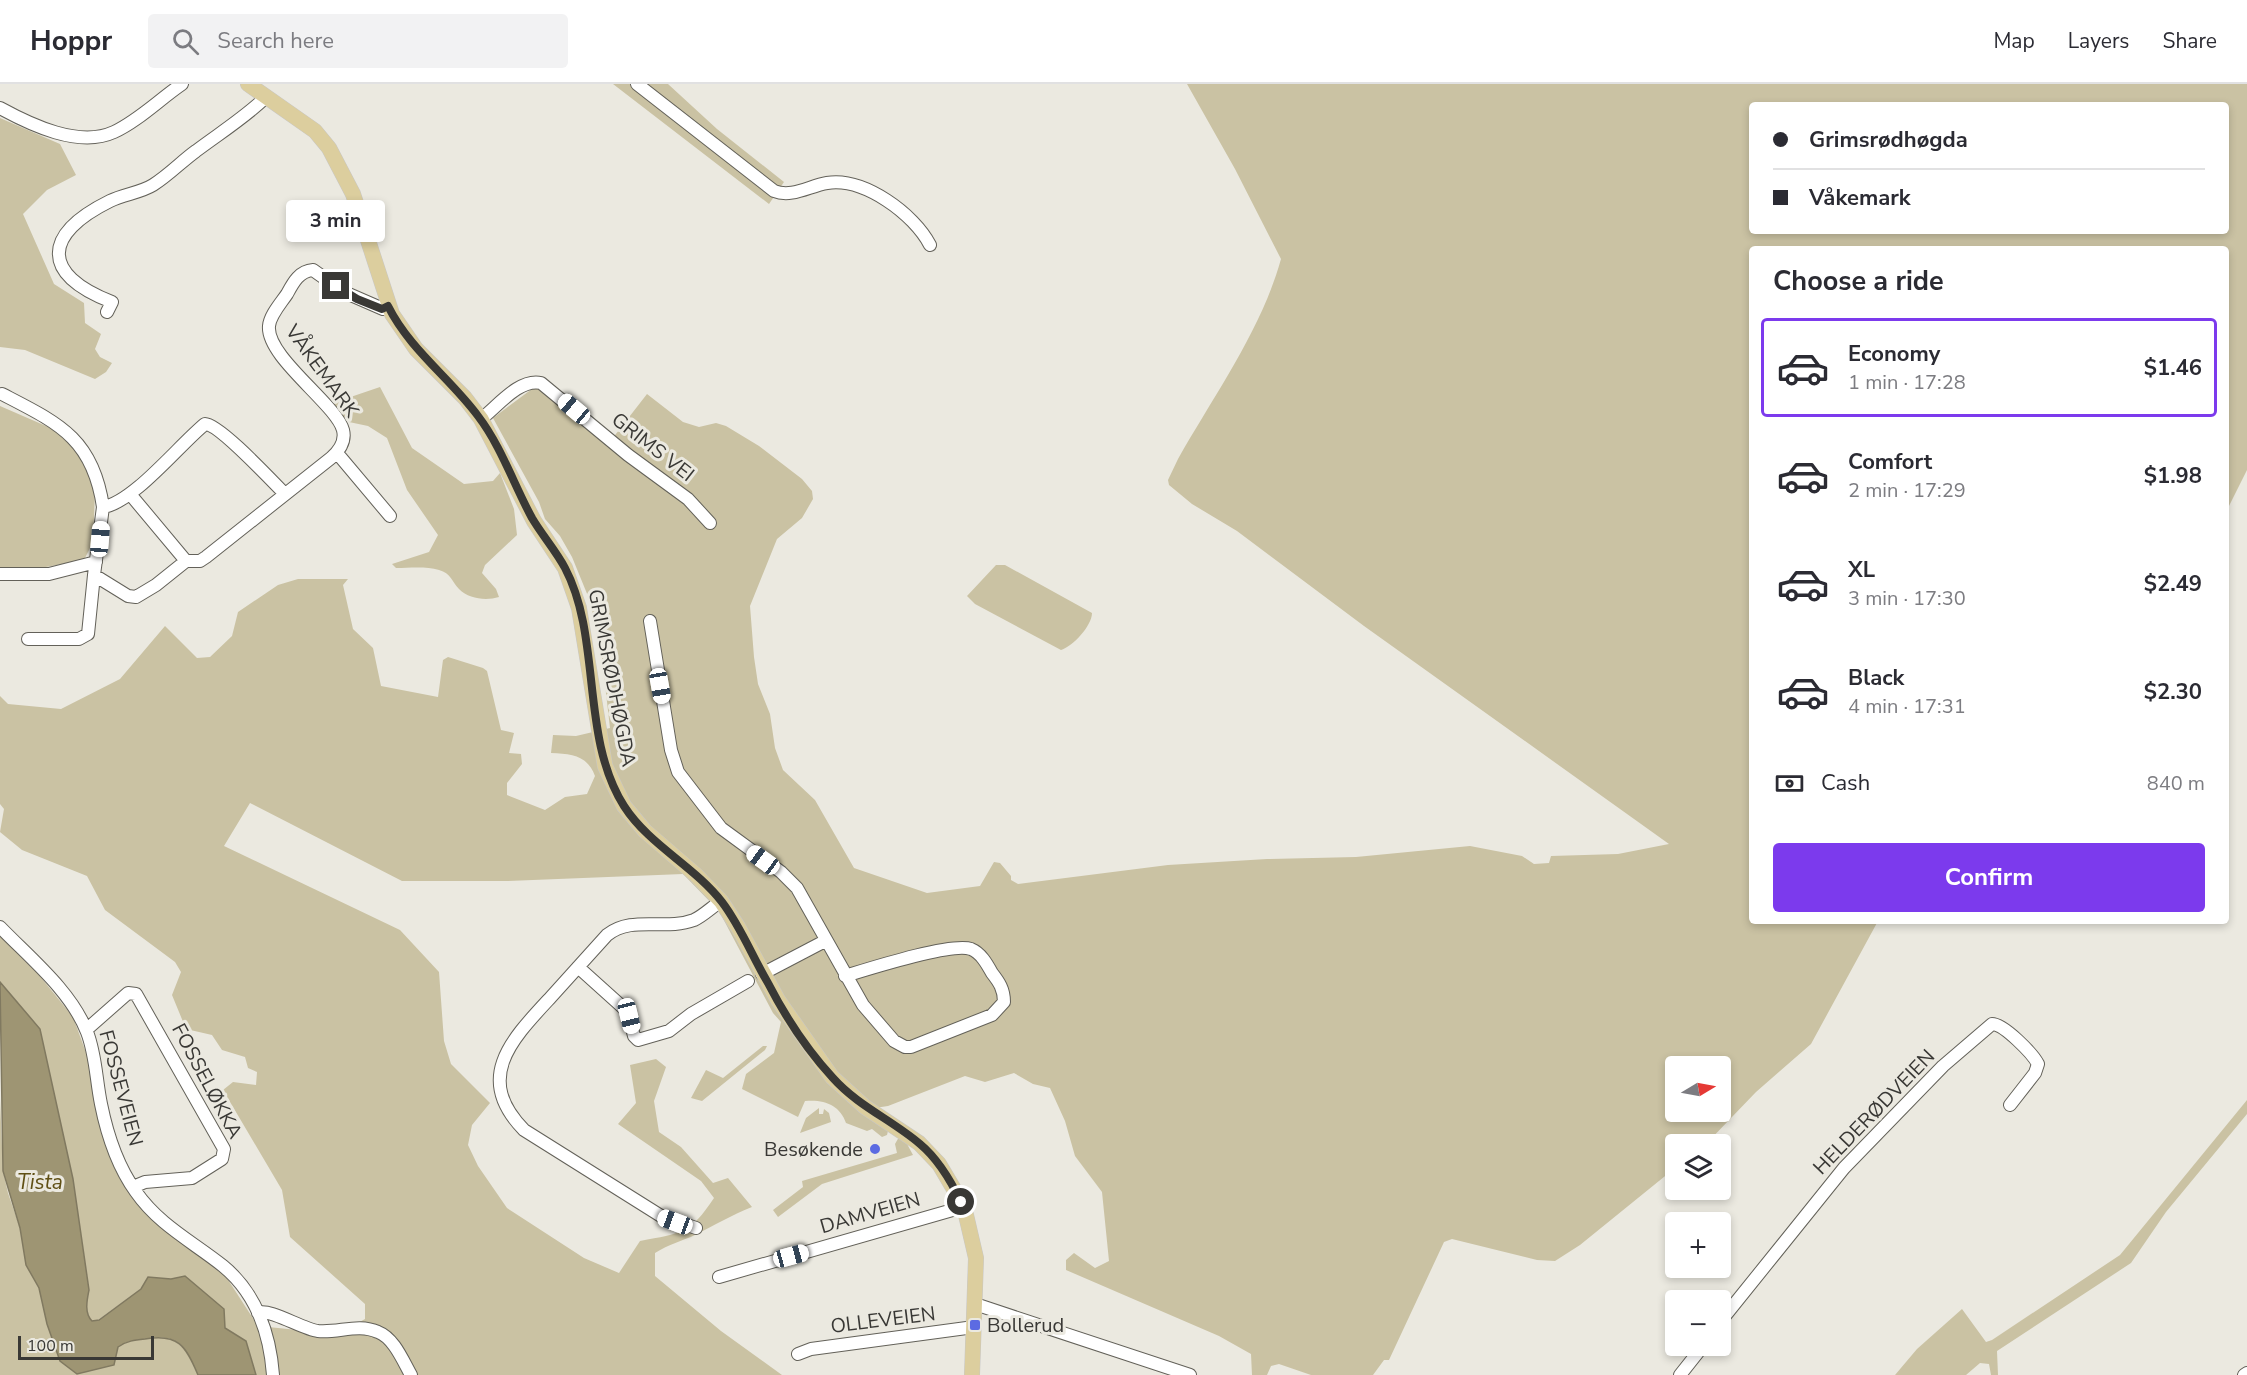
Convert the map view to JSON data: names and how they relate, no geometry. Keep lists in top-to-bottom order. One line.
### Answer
{"streets":{"main road":["GRIMSRØDHØGDA"],"street":["VÅKEMARK","GRIMS VEI","FOSSELØKKA","FOSSEVEIEN","HELDERØDVEIEN","DAMVEIEN","OLLEVEIEN"]},"crossings":[["VÅKEMARK","GRIMSRØDHØGDA"],["GRIMS VEI","GRIMSRØDHØGDA"],["GRIMSRØDHØGDA","DAMVEIEN"],["GRIMSRØDHØGDA","OLLEVEIEN"],["FOSSELØKKA","FOSSEVEIEN"]],"water":["Tista"],"places":{"other":["Besøkende"],"transit":["Bollerud"]},"scale_bar":"100 m","north":"right","page":{"header":"Hoppr","search":"Search here","nav":["Map","Layers","Share"],"banner":["Grimsrødhøgda","Våkemark"],"bubble":"3 min","heading":"Choose a ride","list":[{"name":"Economy","note":"1 min · 17:28","value":"$1.46"},{"name":"Comfort","note":"2 min · 17:29","value":"$1.98"},{"name":"XL","note":"3 min · 17:30","value":"$2.49"},{"name":"Black","note":"4 min · 17:31","value":"$2.30"}],"pay":["Cash","840 m"],"buttons":"Confirm","map_buttons":["+","−"],"scale":"100 m"}}
